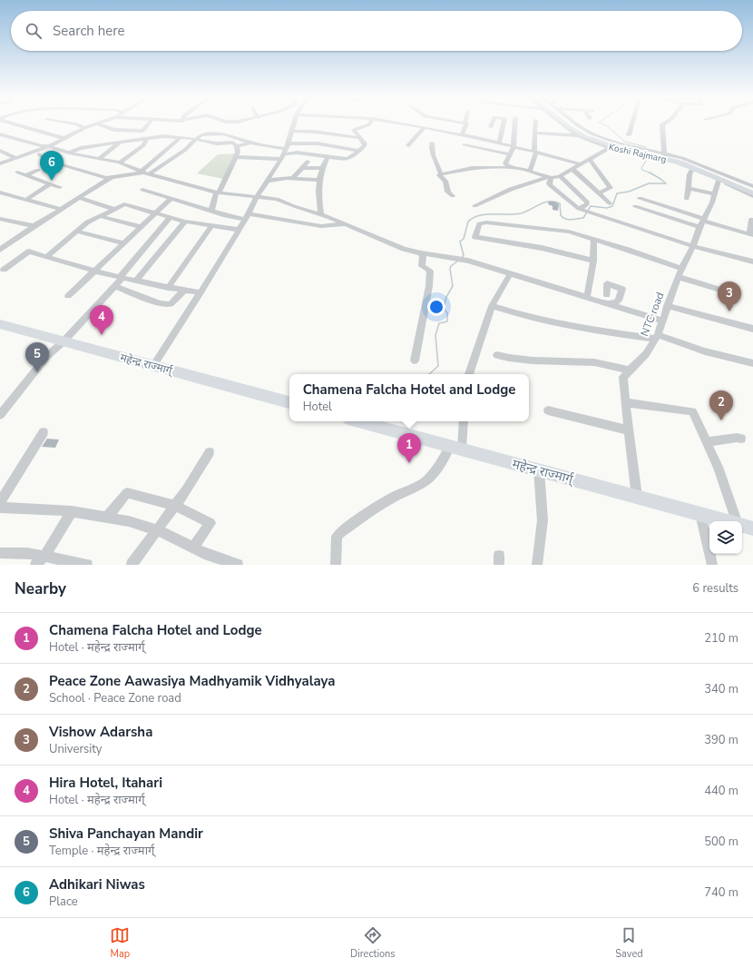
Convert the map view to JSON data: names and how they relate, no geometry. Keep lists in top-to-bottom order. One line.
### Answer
{"streets":{"highway":["महेन्द्र राज्मार्ग्"],"main road":["Koshi Rajmarg"],"street":["NTC road"]},"crossings":[["NTC road","महेन्द्र राज्मार्ग्"]],"page":{"search":"Search here","pins":["6","3","4","5","2","1"],"popup":["Chamena Falcha Hotel and Lodge","Hotel"],"heading":["Nearby","6 results"],"list":[{"mark":"1","name":"Chamena Falcha Hotel and Lodge","note":"Hotel · महेन्द्र राज्मार्ग्","value":"210 m"},{"mark":"2","name":"Peace Zone Aawasiya Madhyamik Vidhyalaya","note":"School · Peace Zone road","value":"340 m"},{"mark":"3","name":"Vishow Adarsha","note":"University","value":"390 m"},{"mark":"4","name":"Hira Hotel, Itahari","note":"Hotel · महेन्द्र राज्मार्ग्","value":"440 m"},{"mark":"5","name":"Shiva Panchayan Mandir","note":"Temple · महेन्द्र राज्मार्ग्","value":"500 m"},{"mark":"6","name":"Adhikari Niwas","note":"Place","value":"740 m"}],"nav":["Map","Directions","Saved"]}}
